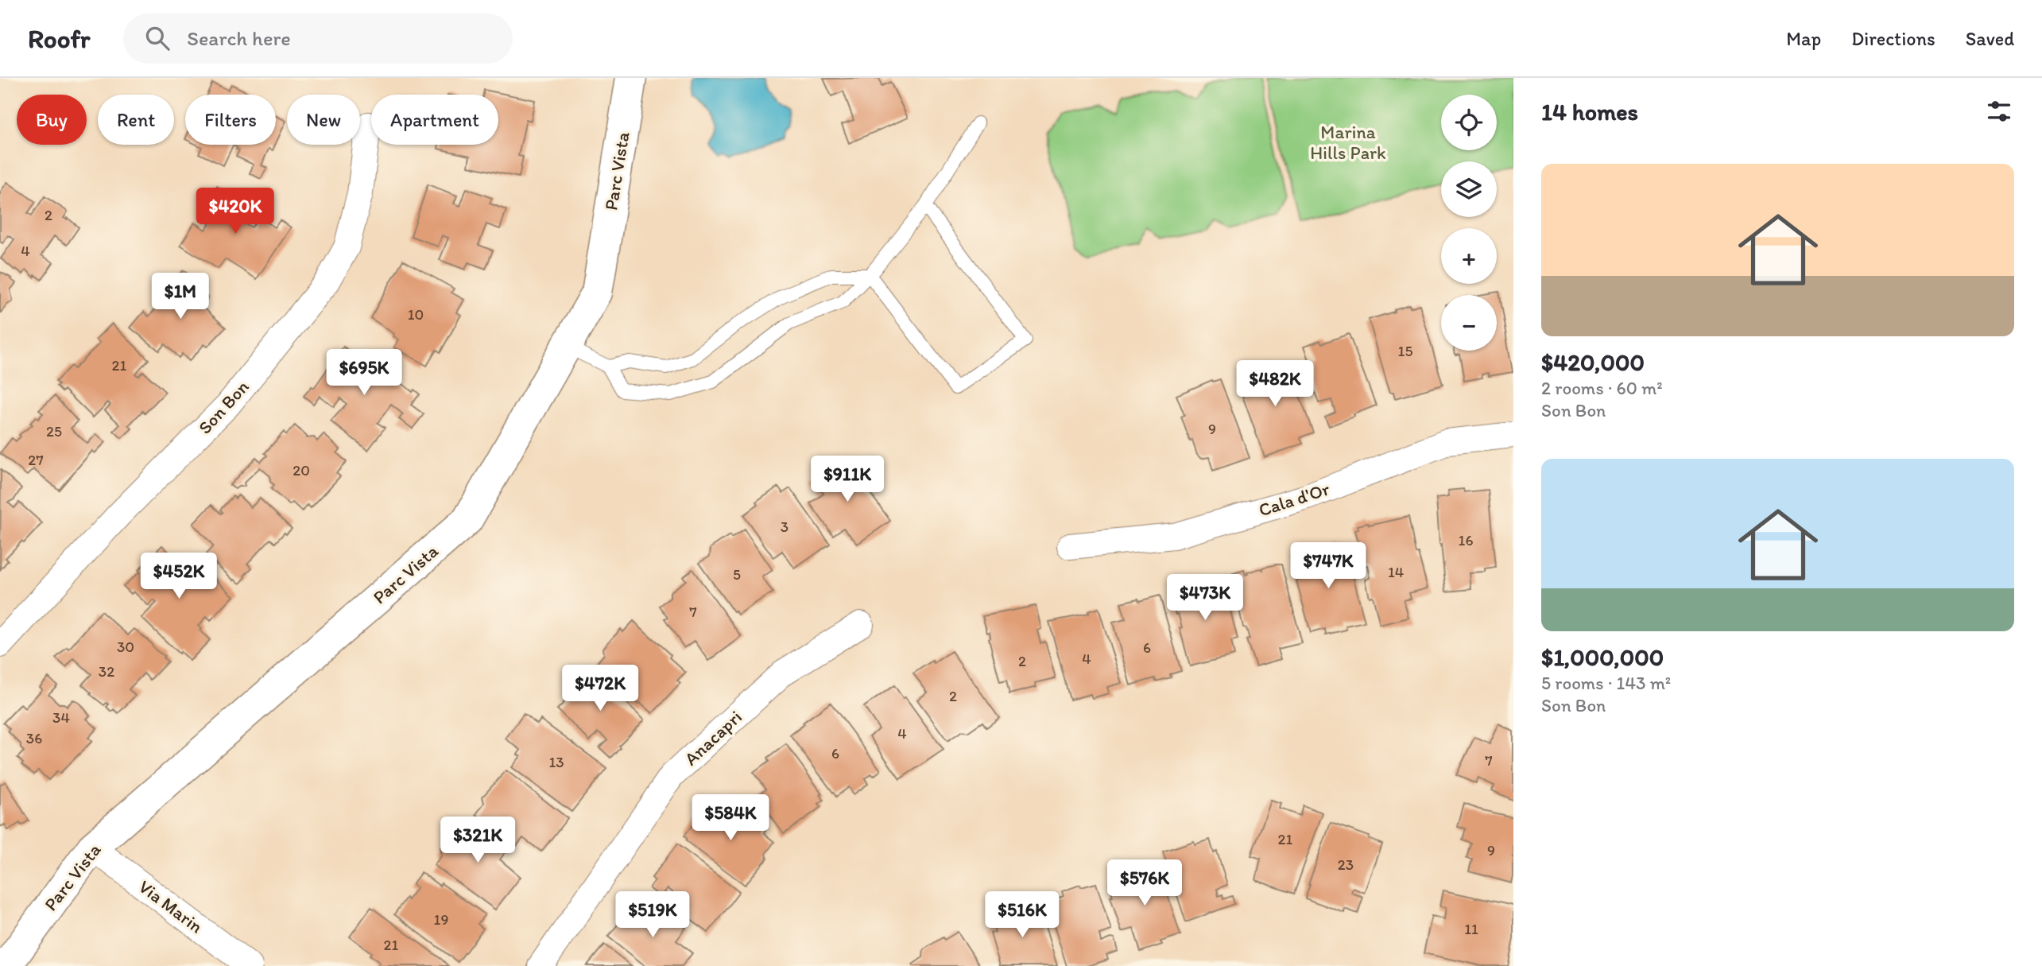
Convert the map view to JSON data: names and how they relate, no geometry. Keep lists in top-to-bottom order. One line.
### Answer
{"streets":{"street":["Parc Vista","Son Bon","Cala d'Or","Anacapri","Via Marin"]},"crossings":[["Parc Vista","Via Marin"]],"parks":["Marina Hills Park"],"house_numbers":["2","4","10","15","21","9","25","27","20","3","16","14","5","7","30","6","4","2","32","2","34","4","36","6","7","13","21","9","23","19","11","21"],"page":{"header":"Roofr","search":"Search here","nav":["Map","Directions","Saved"],"heading":"14 homes","map_buttons":["+","−"],"chip":["Buy","Rent","Filters","New","Apartment"],"list":[{"name":"$420,000","note":"2 rooms · 60 m² · Son Bon"},{"name":"$1,000,000","note":"5 rooms · 143 m² · Son Bon"}],"price":["$420K","$1M","$695K","$482K","$911K","$747K","$452K","$473K","$472K","$584K","$321K","$576K","$519K","$516K"]}}
